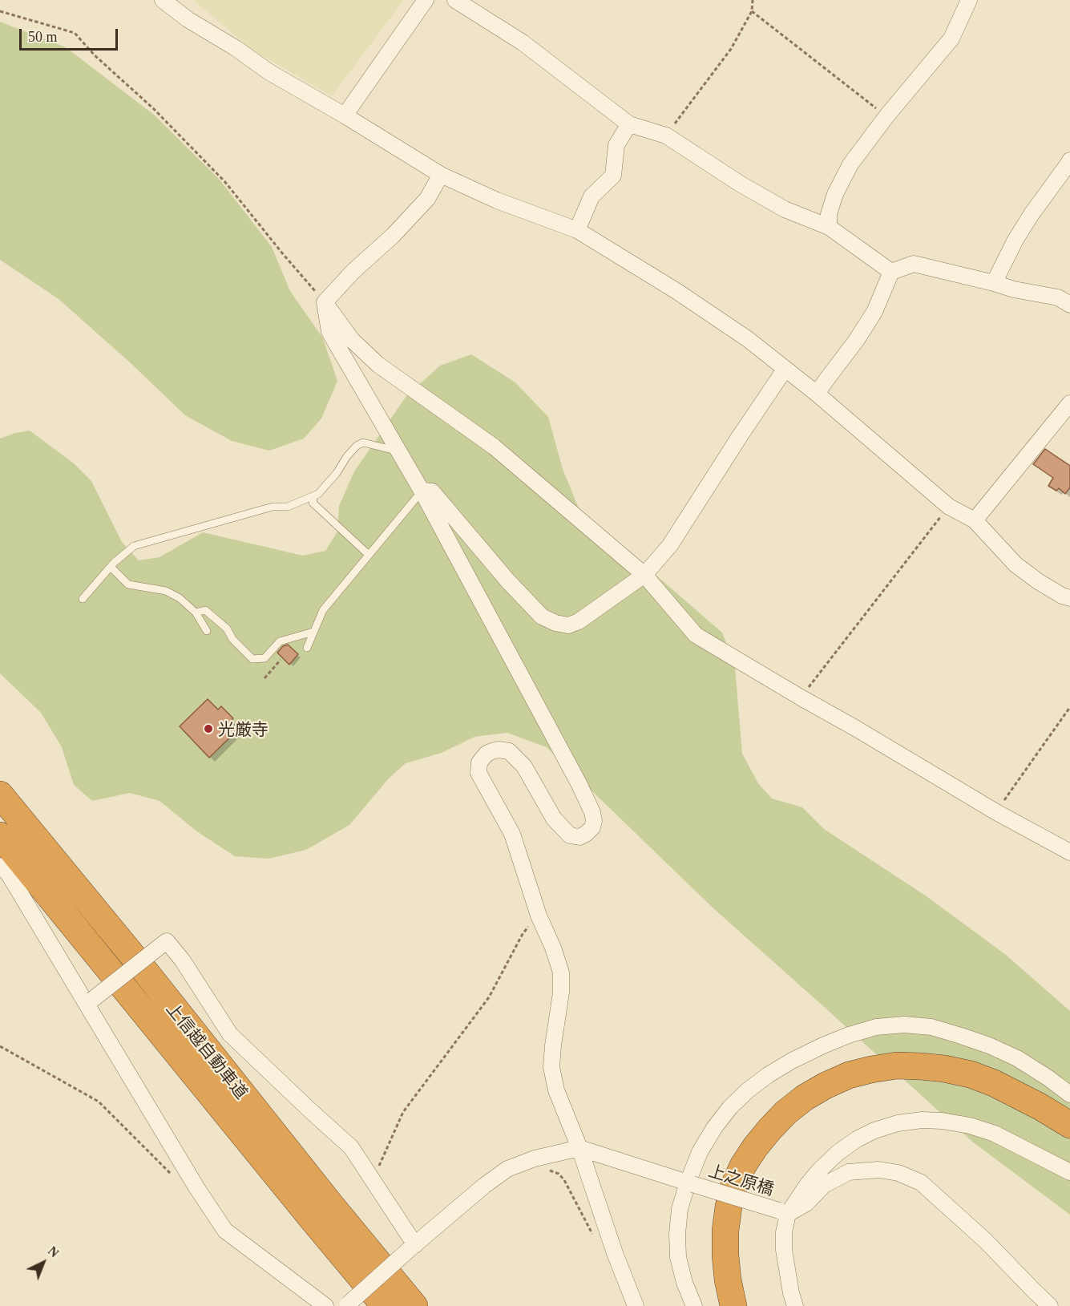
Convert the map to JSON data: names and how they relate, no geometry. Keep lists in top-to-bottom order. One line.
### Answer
{"streets":{"highway":["上信越自動車道"],"street":["上之原橋"]},"places":["光厳寺"],"scale_bar":"50 m","north":"top right"}
